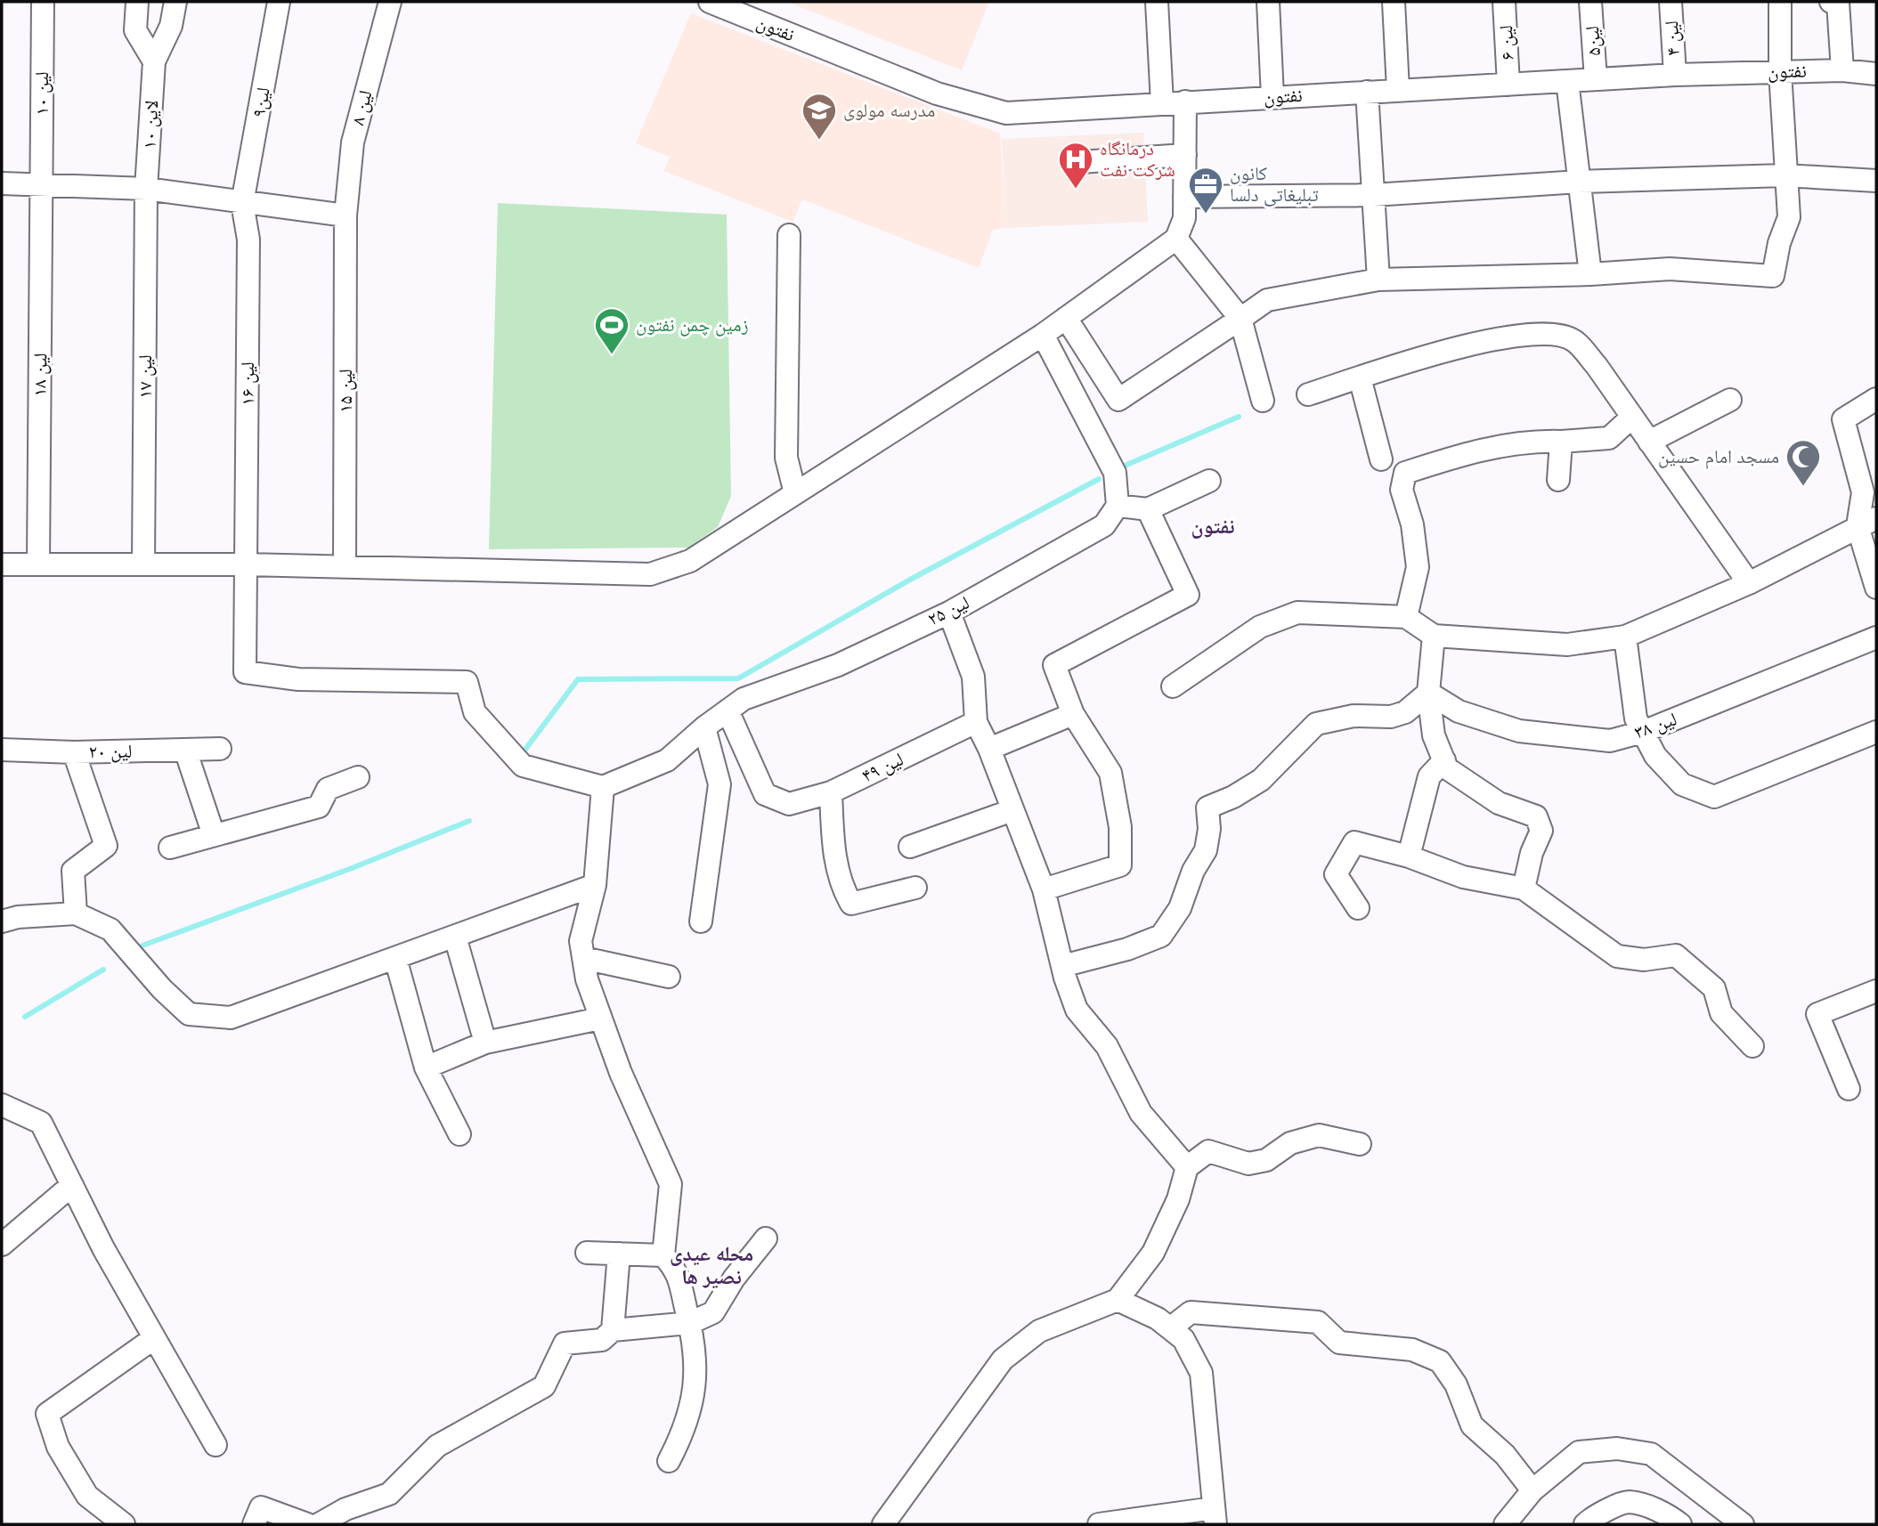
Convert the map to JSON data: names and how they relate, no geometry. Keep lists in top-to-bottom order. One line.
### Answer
{"streets":{"street":["نفتون","لین ۴","لین۵","لین ۶","لین ۱۰","لین۹","لین ۸","لاین ۱۰","لین ۱۸","لین ۱۷","لین ۱۶","لین ۱۵","لین ۲۵","لین ۳۸","لین ۲۰","لین ۴۹"]},"crossings":[["نفتون","لین ۴"],["نفتون","لین۵"],["نفتون","لین ۶"],["لین ۱۰","لین ۱۸"],["لین۹","لین ۱۶"],["لین ۸","لین ۱۵"],["لاین ۱۰","لین ۱۷"],["لین ۱۶","لین ۲۵"],["لین ۲۵","لین ۴۹"]],"districts":["نفتون","محله عیدی نصیر ها"],"places":{"school or university":["مدرسه مولوی"],"hospital":["درمانگاه شرکت نفت"],"office":["کانون تبلیغاتی دلسا"],"sports":["زمین چمن نفتون"],"mosque":["مسجد امام حسین"]}}
